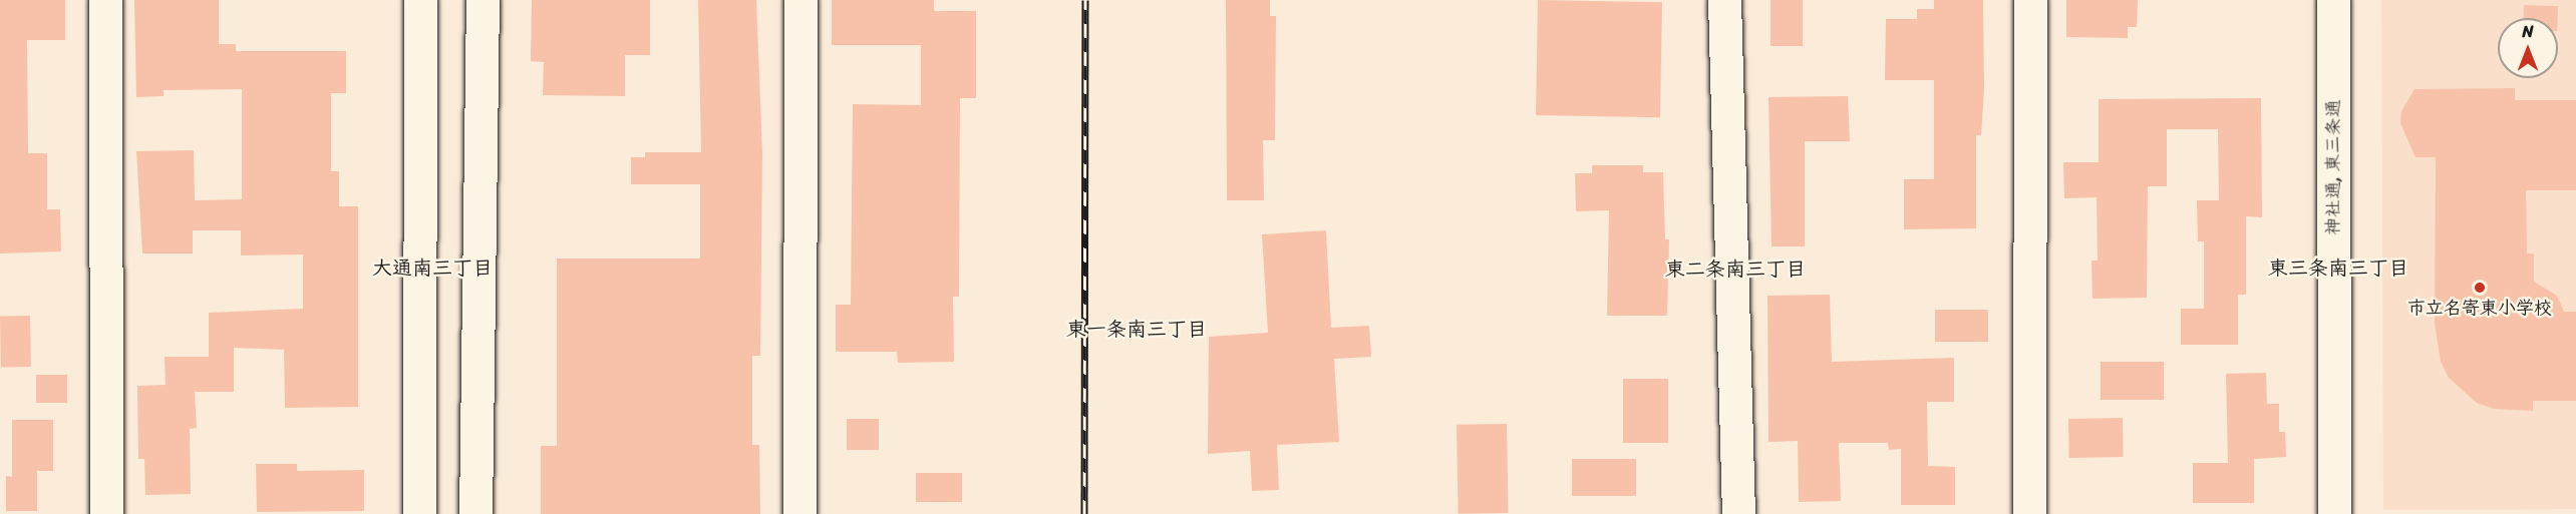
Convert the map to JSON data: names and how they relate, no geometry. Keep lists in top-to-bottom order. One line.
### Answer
{"streets":{"street":["神社通, 東三条通"]},"districts":["大通南三丁目","東三条南三丁目","東二条南三丁目","東一条南三丁目"],"places":["市立名寄東小学校"],"north":"top"}
